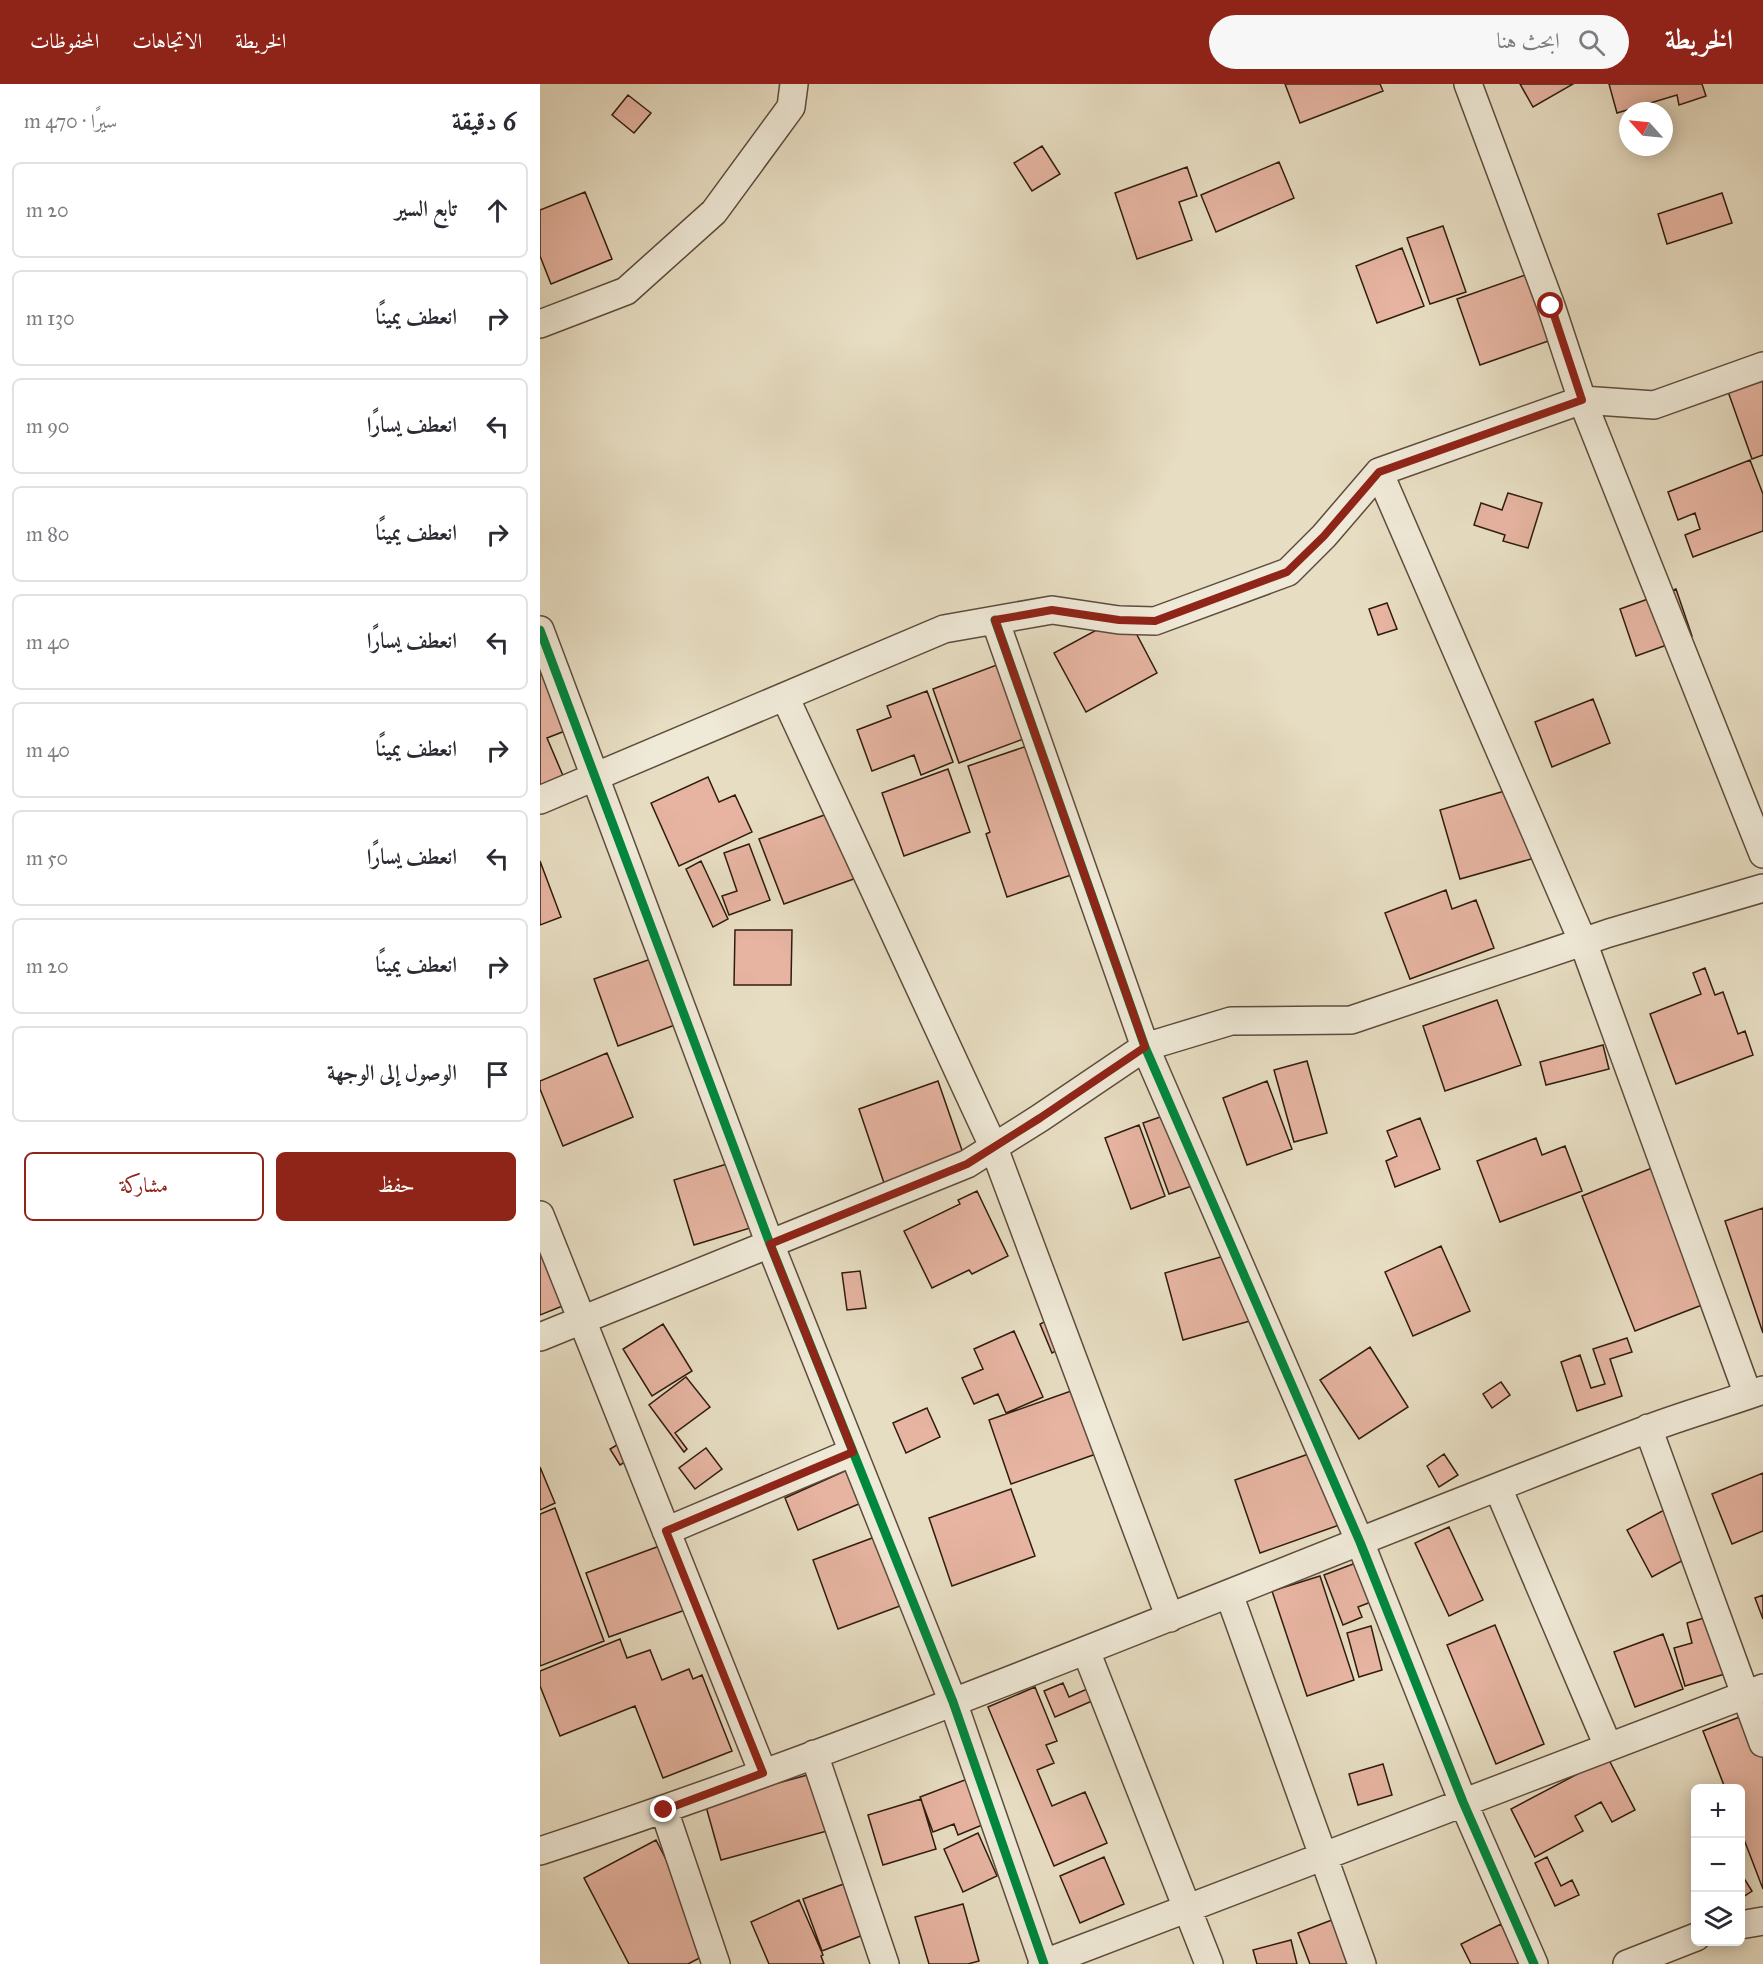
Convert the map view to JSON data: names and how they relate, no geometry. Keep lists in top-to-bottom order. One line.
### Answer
{"north":"top left","page":{"header":"الخريطة","search":"ابحث هنا","nav":["الخريطة","الاتجاهات","المحفوظات"],"heading":["6 دقيقة","سيرًا · 470 m"],"list":[["تابع السير","20 m"],["انعطف يمينًا","130 m"],["انعطف يسارًا","90 m"],["انعطف يمينًا","80 m"],["انعطف يسارًا","40 m"],["انعطف يمينًا","40 m"],["انعطف يسارًا","50 m"],["انعطف يمينًا","20 m"],"الوصول إلى الوجهة"],"buttons":["حفظ","مشاركة"],"map_buttons":["+","−"]}}
